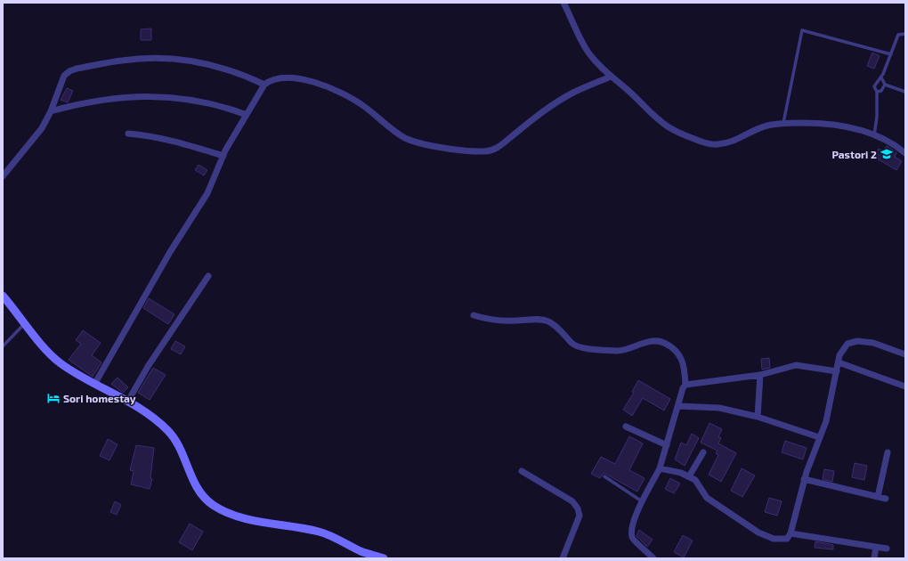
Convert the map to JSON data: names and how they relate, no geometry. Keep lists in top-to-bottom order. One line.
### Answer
{"places":{"school or university":["Pastori 2"],"hotel":["Sori homestay"]}}
